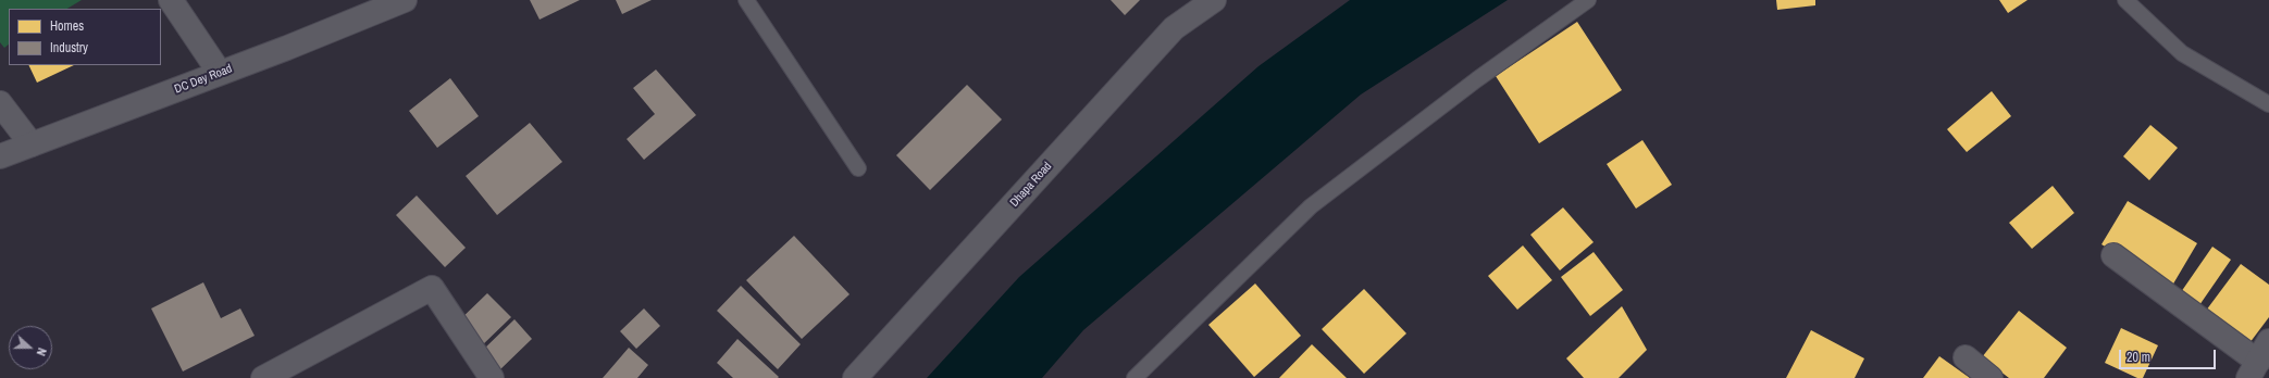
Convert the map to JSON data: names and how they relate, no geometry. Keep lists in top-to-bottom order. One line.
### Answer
{"streets":{"street":["DC Dey Road","Dhapa Road"]},"legend":["Homes","Industry"],"scale_bar":"20 m","north":"right"}
